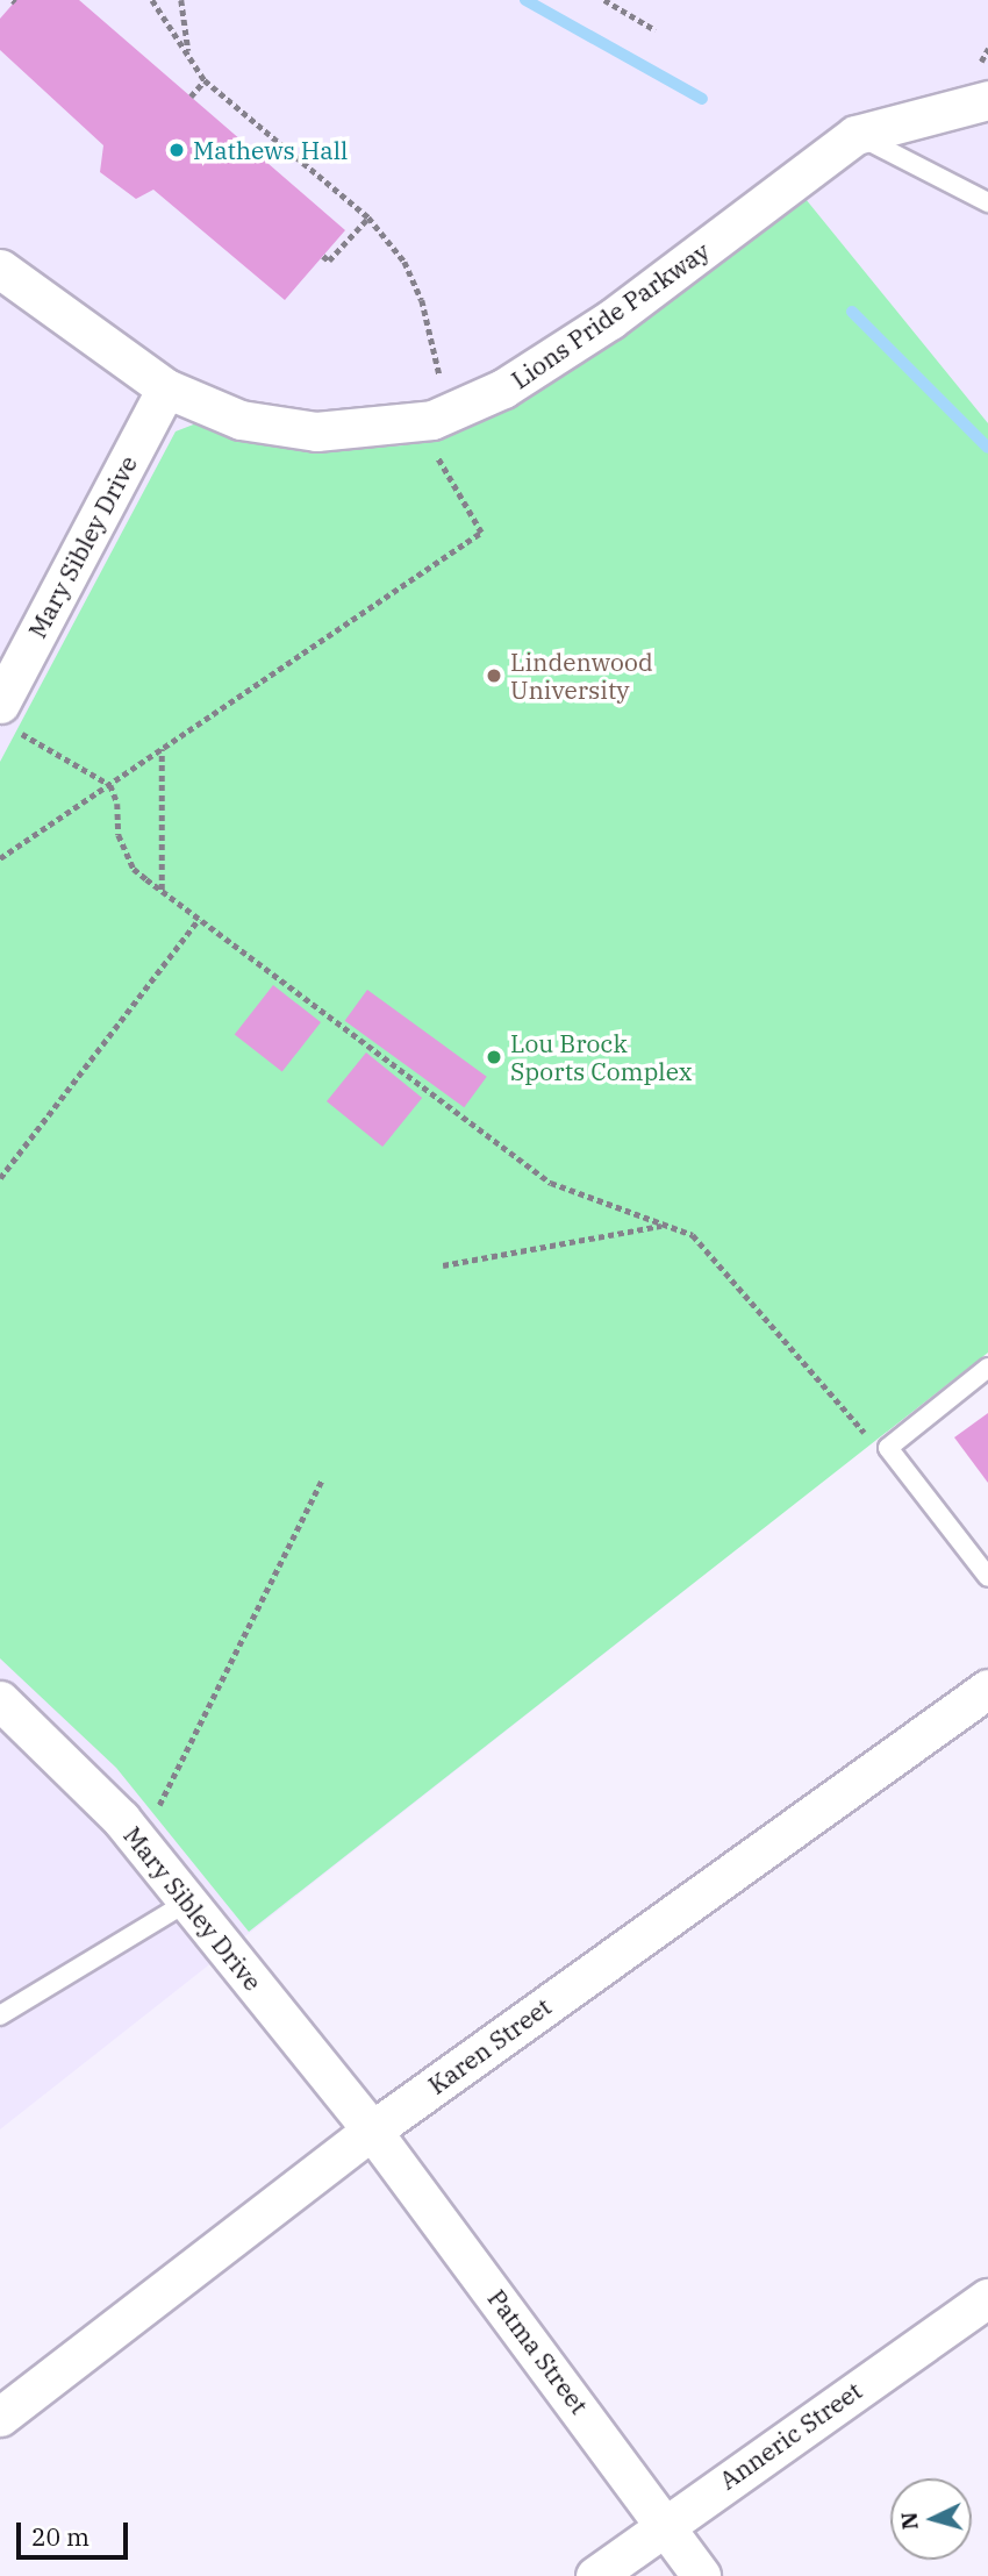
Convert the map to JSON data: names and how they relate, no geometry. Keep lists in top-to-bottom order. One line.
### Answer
{"streets":{"street":["Lions Pride Parkway","Mary Sibley Drive","Karen Street","Patma Street","Anneric Street"]},"crossings":[["Lions Pride Parkway","Mary Sibley Drive"],["Mary Sibley Drive","Karen Street"],["Mary Sibley Drive","Patma Street"],["Karen Street","Patma Street"],["Patma Street","Anneric Street"]],"places":["Mathews Hall","Lindenwood University","Lou Brock Sports Complex"],"scale_bar":"20 m","north":"left"}
